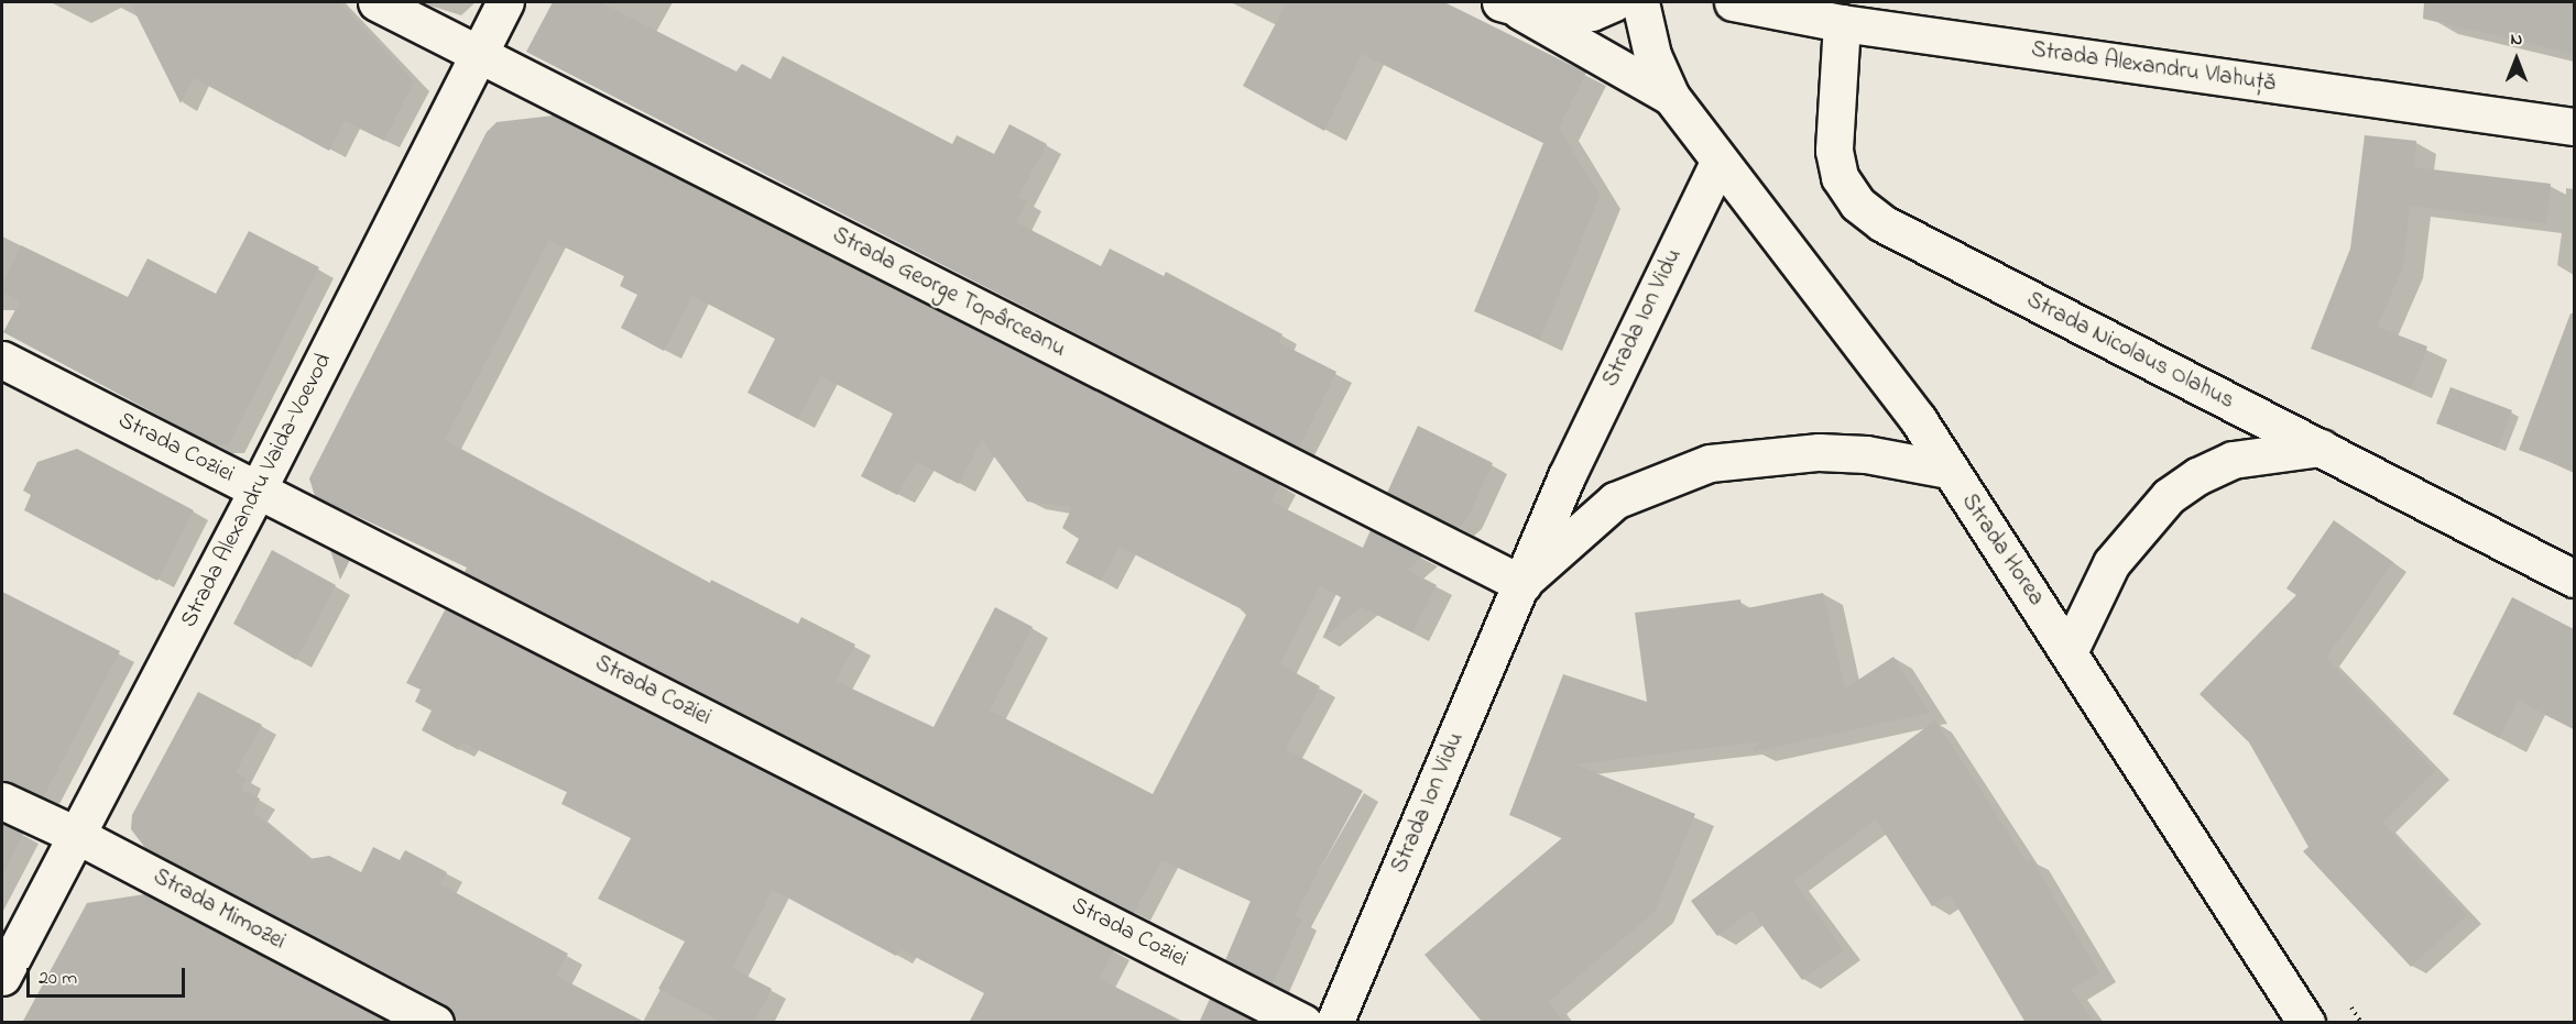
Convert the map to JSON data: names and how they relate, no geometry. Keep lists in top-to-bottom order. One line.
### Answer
{"streets":{"street":["Strada Alexandru Vlahuță","Strada George Topârceanu","Strada Ion Vidu","Strada Nicolaus Olahus","Strada Coziei","Strada Alexandru Vaida-Voevod","Strada Horea","Strada Mimozei"]},"crossings":[["Strada Alexandru Vlahuță","Strada Nicolaus Olahus"],["Strada George Topârceanu","Strada Ion Vidu"],["Strada George Topârceanu","Strada Alexandru Vaida-Voevod"],["Strada Ion Vidu","Strada Horea"],["Strada Coziei","Strada Alexandru Vaida-Voevod"],["Strada Alexandru Vaida-Voevod","Strada Mimozei"]],"scale_bar":"20 m","north":"top"}
